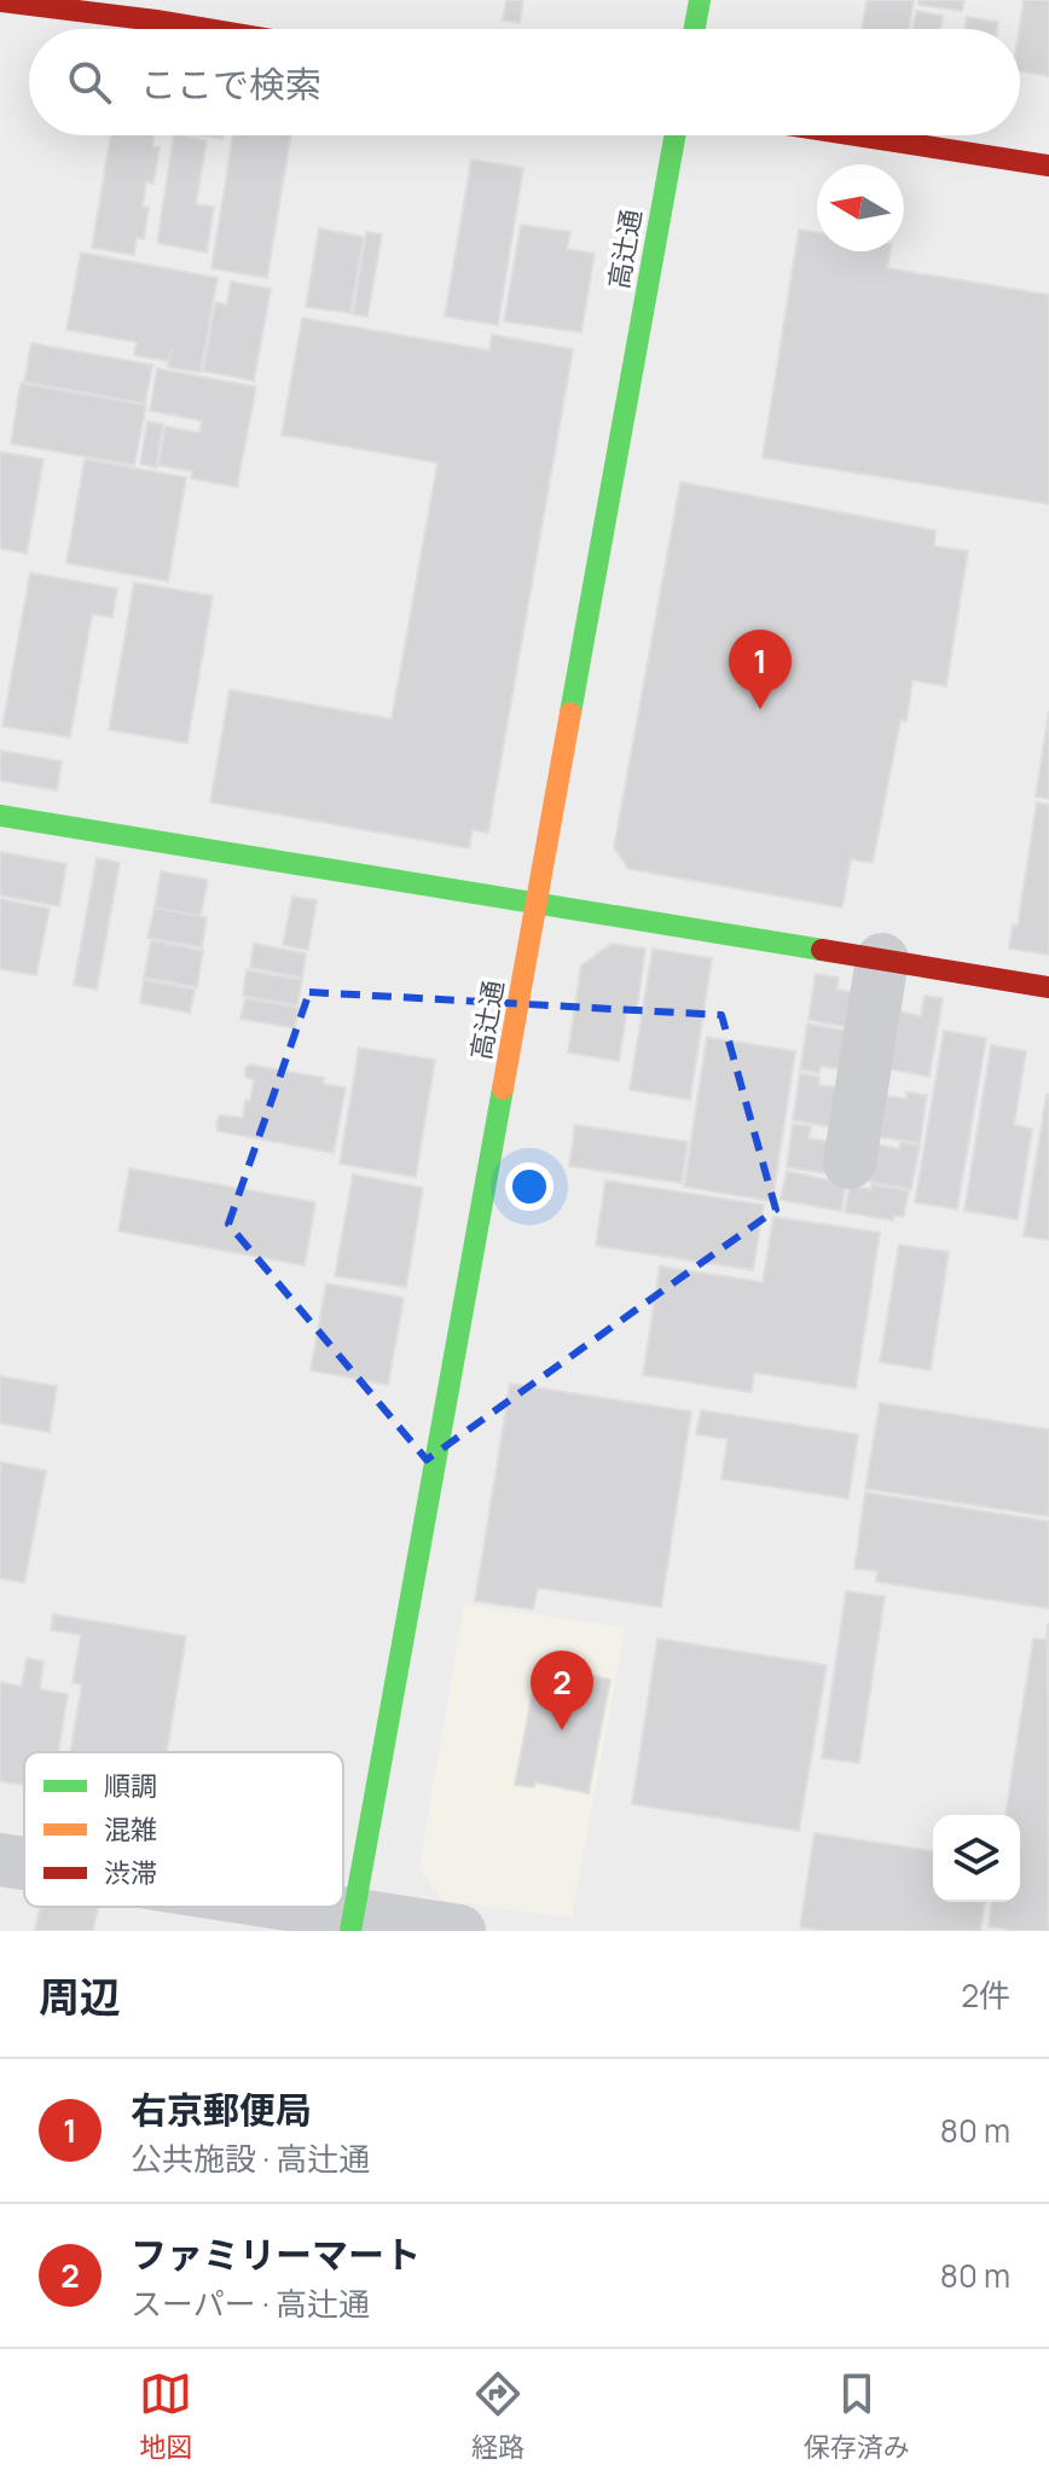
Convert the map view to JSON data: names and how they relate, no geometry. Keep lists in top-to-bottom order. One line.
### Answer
{"streets":{"street":["高辻通"]},"legend":["順調","混雑","渋滞"],"north":"left","page":{"search":"ここで検索","pins":["1","2"],"heading":["周辺","2件"],"list":[{"mark":"1","name":"右京郵便局","note":"公共施設 · 高辻通","value":"80 m"},{"mark":"2","name":"ファミリーマート","note":"スーパー · 高辻通","value":"80 m"}],"nav":["地図","経路","保存済み"]}}
